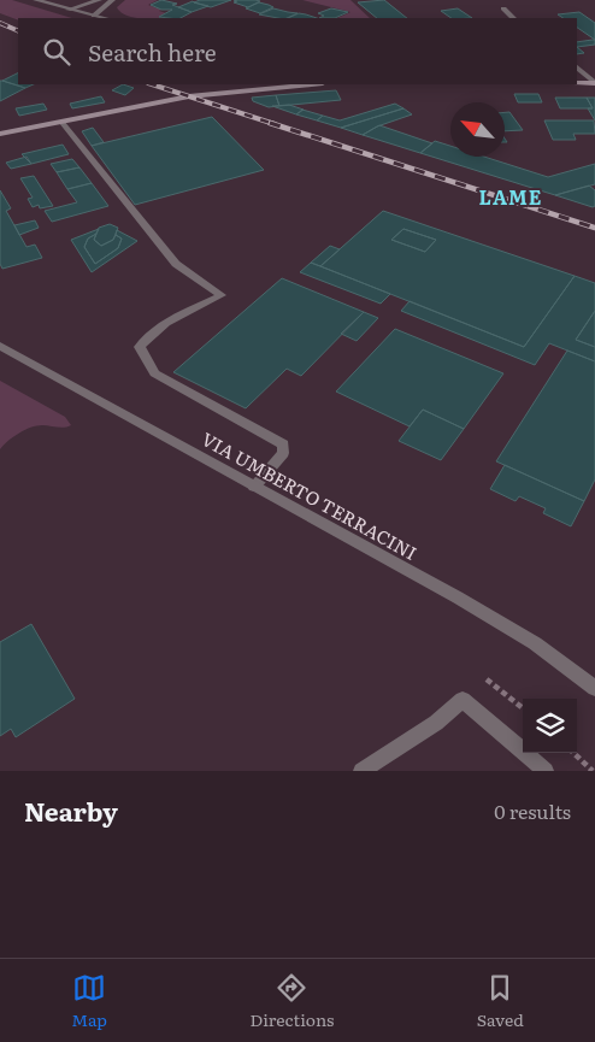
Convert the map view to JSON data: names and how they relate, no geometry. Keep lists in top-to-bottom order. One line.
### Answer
{"streets":{"street":["VIA UMBERTO TERRACINI"]},"districts":["LAME"],"north":"top left","page":{"search":"Search here","heading":["Nearby","0 results"],"nav":["Map","Directions","Saved"]}}
